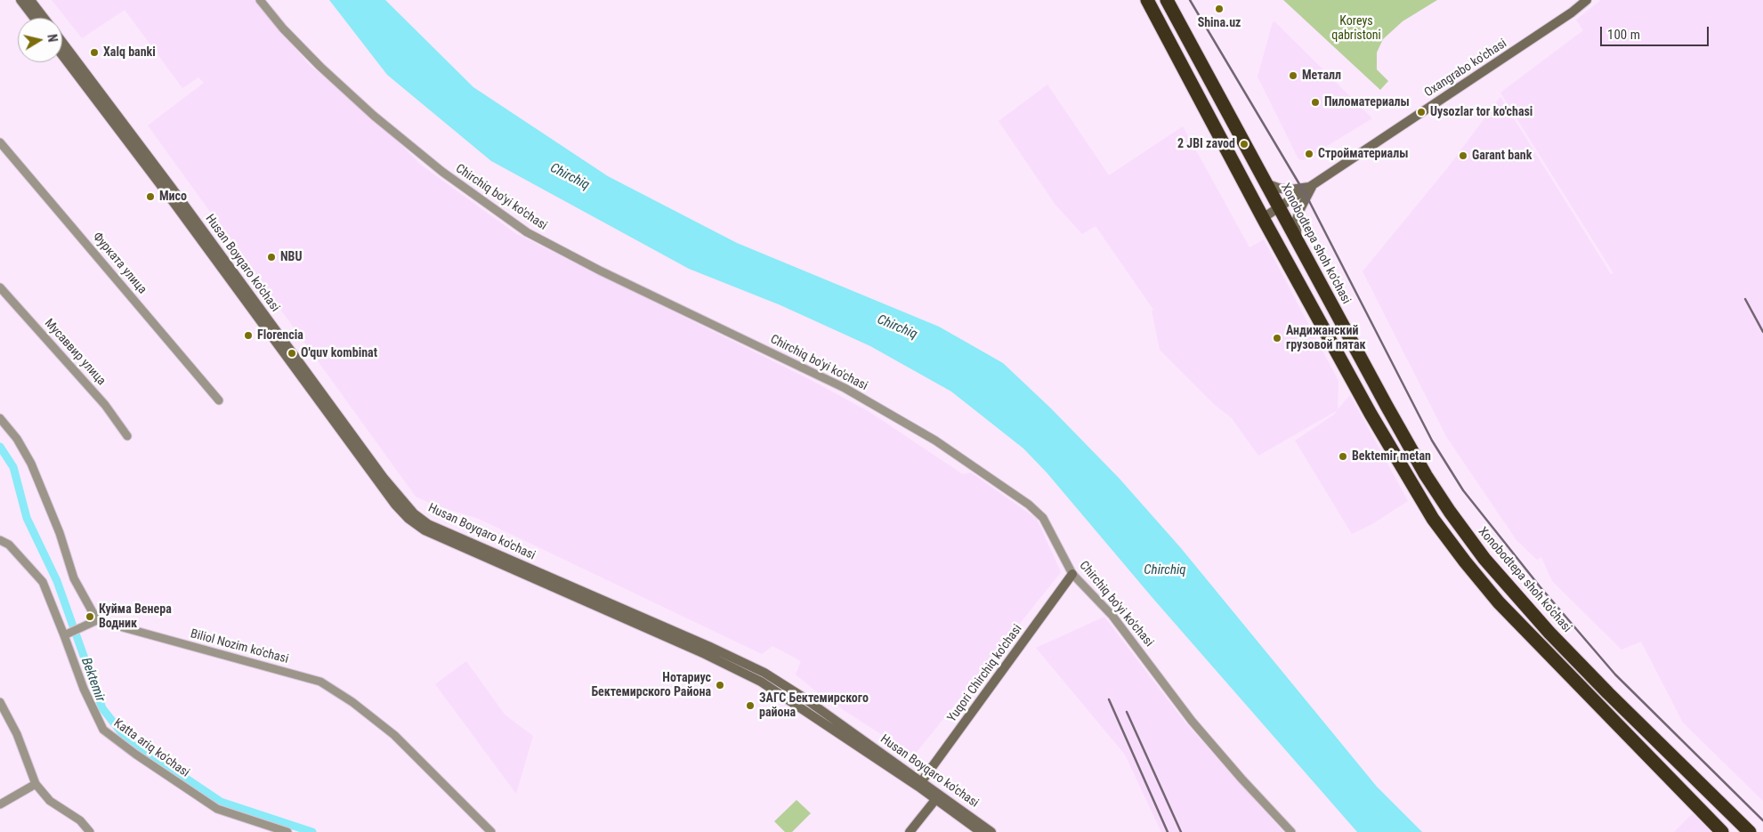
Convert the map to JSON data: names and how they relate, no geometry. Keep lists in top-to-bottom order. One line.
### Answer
{"streets":{"highway":["Xonobodtepa shoh ko'chasi"],"main road":["Oxangrabo ko'chasi","Husan Boyqaro ko'chasi","Yuqori Chirchiq ko'chasi"],"street":["Chirchiq bo'yi ko'chasi","Фурката улица","Мусаввир улица","Biliol Nozim ko'chasi","Katta ariq ko'chasi"]},"crossings":[["Oxangrabo ko'chasi","Xonobodtepa shoh ko'chasi"],["Chirchiq bo'yi ko'chasi","Yuqori Chirchiq ko'chasi"],["Husan Boyqaro ko'chasi","Yuqori Chirchiq ko'chasi"]],"water":["Chirchiq","Bektemir"],"parks":["Koreys qabristoni"],"places":["Shina.uz","Xalq banki","Металл","Пиломатериалы","Uysozlar tor ko'chasi","2 JBI zavod","Стройматериалы","Garant bank","Мисо","NBU","Florencia","Андижанский грузовой пятак","O'quv kombinat","Bektemir metan","Куйма Венера Водник","Нотариус Бектемирского Района","ЗАГС Бектемирского района"],"scale_bar":"100 m","north":"right"}
